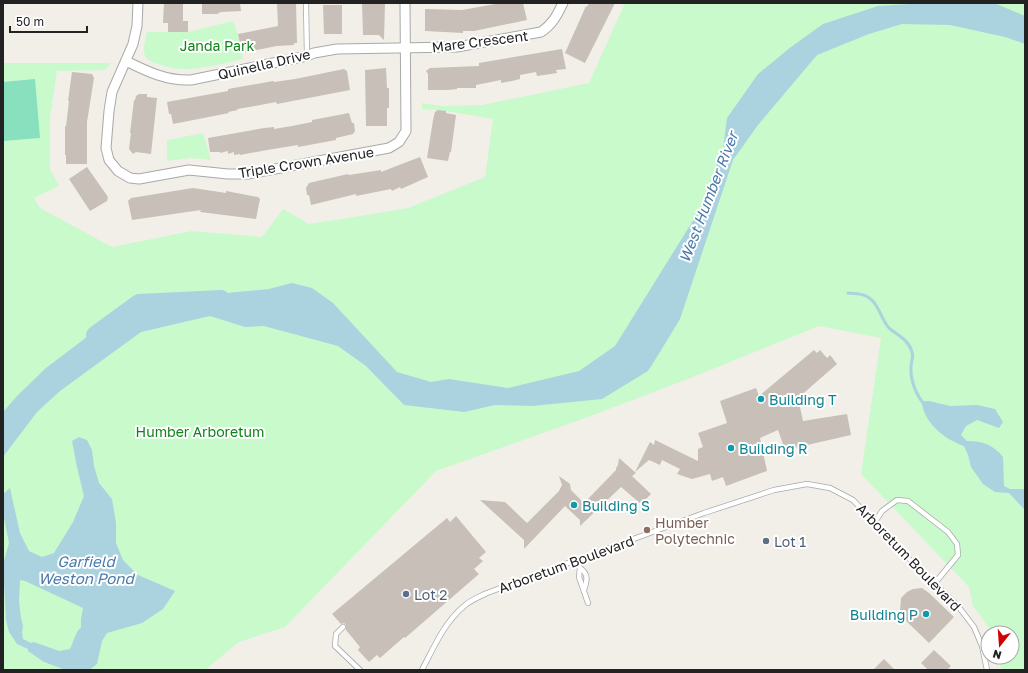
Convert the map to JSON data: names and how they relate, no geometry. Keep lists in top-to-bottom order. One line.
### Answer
{"streets":{"street":["Mare Crescent","Quinella Drive","Triple Crown Avenue"],"lane":["Arboretum Boulevard"]},"crossings":[["Mare Crescent","Quinella Drive"],["Mare Crescent","Triple Crown Avenue"],["Quinella Drive","Triple Crown Avenue"]],"water":["West Humber River","Garfield Weston Pond"],"parks":["Janda Park","Humber Arboretum"],"places":["Building T","Building R","Building S","Humber Polytechnic","Lot 1","Lot 2","Building P"],"scale_bar":"50 m","north":"bottom"}
